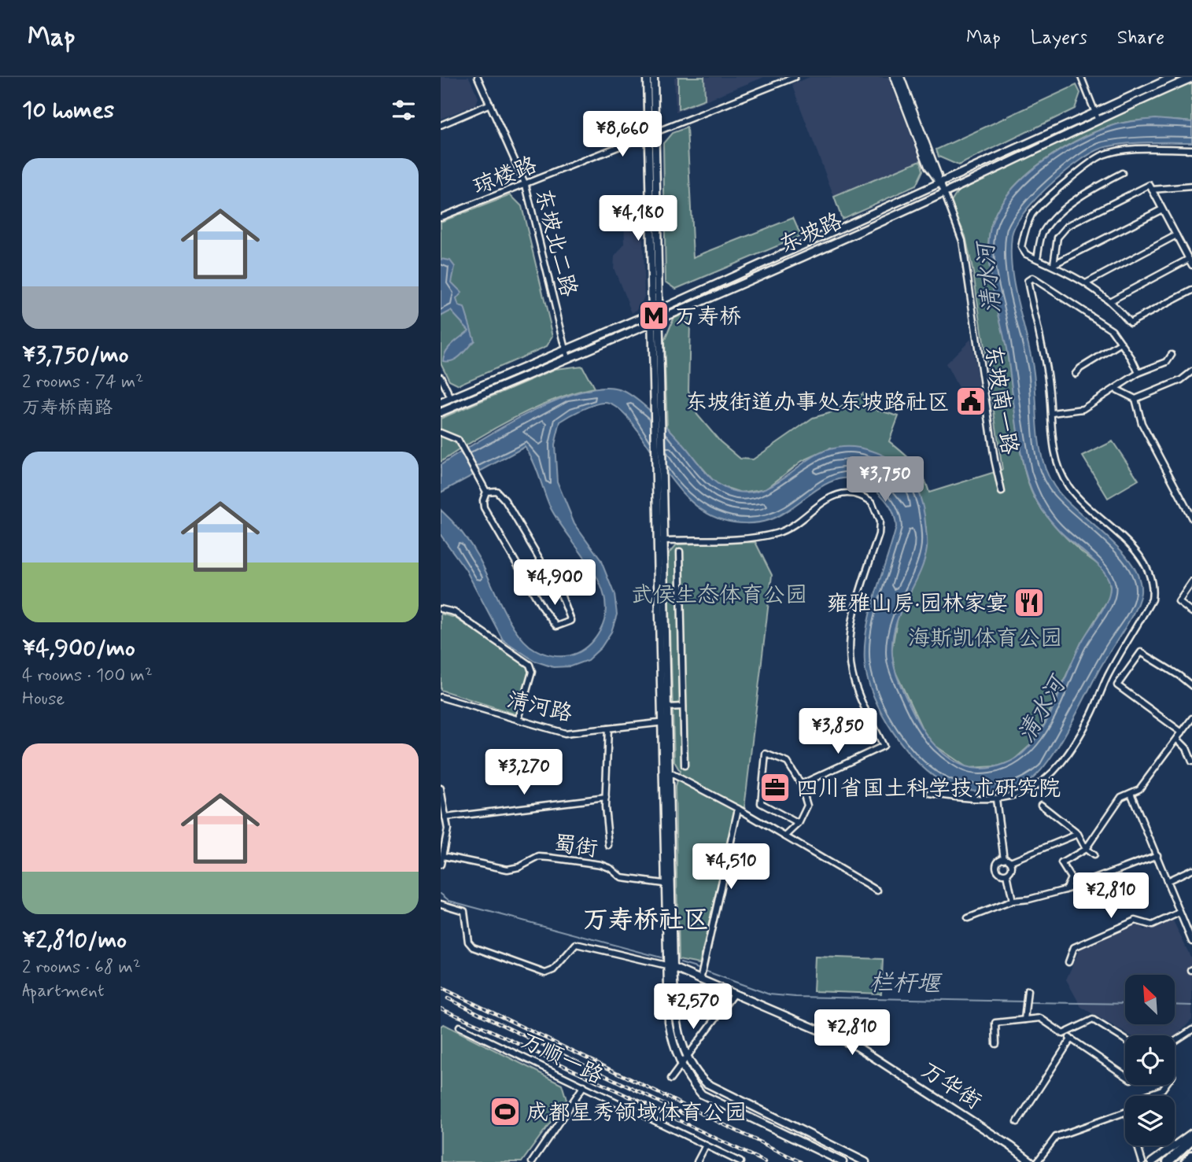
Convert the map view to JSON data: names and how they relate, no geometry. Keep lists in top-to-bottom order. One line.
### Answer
{"streets":{"street":["琼楼路","东坡路","东坡北二路","东坡南一路","清河路","蜀街","万顺一路","万华街"]},"crossings":[["琼楼路","东坡北二路"],["东坡路","东坡北二路"],["东坡路","东坡南一路"]],"districts":["万寿桥社区"],"water":["清水河","栏杆堰"],"parks":["武侯生态体育公园","海斯凯体育公园"],"places":{"metro station":["万寿桥"],"public building":["东坡街道办事处东坡路社区"],"restaurant":["雍雅山房·园林家宴"],"office":["四川省国土科学技术研究院"],"sports":["成都星秀领域体育公园"]},"north":"top left","page":{"header":"Map","nav":["Map","Layers","Share"],"heading":"10 homes","price":["¥8,660","¥4,180","¥3,750","¥4,900","¥3,850","¥3,270","¥4,510","¥2,810","¥2,570","¥2,810"],"list":[{"name":"¥3,750/mo","note":"2 rooms · 74 m² · 万寿桥南路"},{"name":"¥4,900/mo","note":"4 rooms · 100 m² · House"},{"name":"¥2,810/mo","note":"2 rooms · 68 m² · Apartment"}]}}
